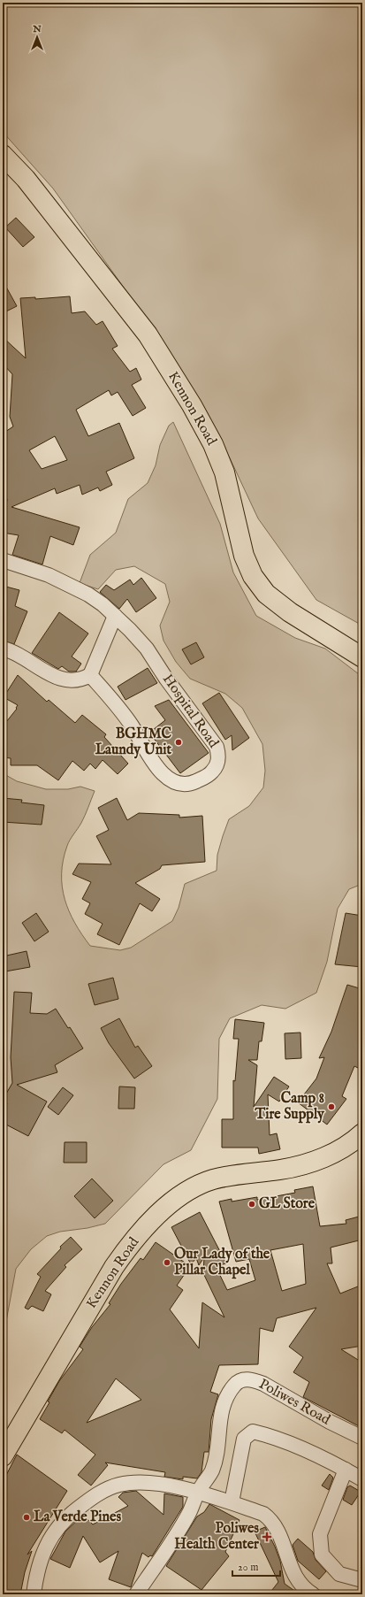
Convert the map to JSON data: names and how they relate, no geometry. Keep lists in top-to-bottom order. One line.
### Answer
{"streets":{"highway":["Kennon Road"],"street":["Hospital Road","Poliwes Road"]},"places":{"other":["BGHMC Laundy Unit","Camp 8 Tire Supply","GL Store","Our Lady of the Pillar Chapel","La Verde Pines"],"health":["Poliwes Health Center"]},"scale_bar":"20 m","north":"top"}
